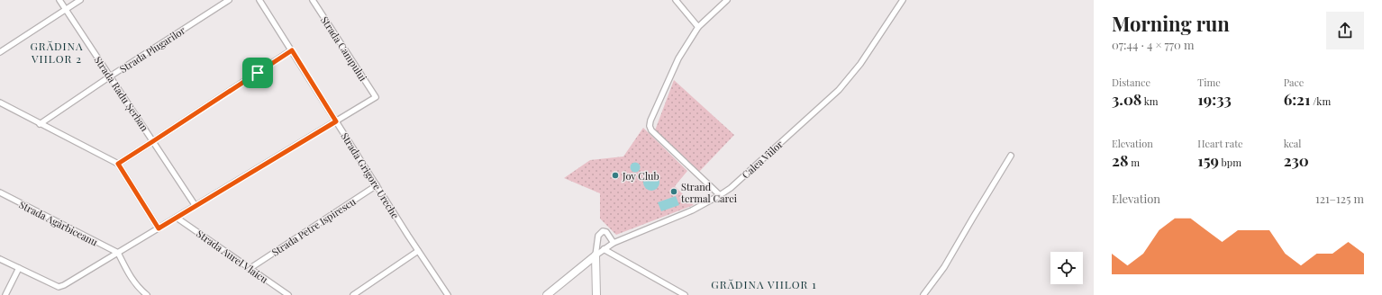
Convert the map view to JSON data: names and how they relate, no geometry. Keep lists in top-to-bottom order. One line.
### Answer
{"streets":{"street":["Strada Campului","Strada Plugarilor","Strada Radu Șerban","Calea Viilor","Strada Grigore Ureche","Strada Agârbiceanu","Strada Petre Ispirescu","Strada Aurel Vlaicu"]},"crossings":[["Strada Campului","Strada Grigore Ureche"],["Strada Plugarilor","Strada Radu Șerban"],["Strada Grigore Ureche","Strada Petre Ispirescu"],["Strada Petre Ispirescu","Strada Aurel Vlaicu"]],"districts":["GRĂDINA VIILOR 2","GRĂDINA VIILOR 1"],"places":["Joy Club","Strand termal Carei"],"page":{"heading":["Morning run","07:44 · 4 × 770 m"],"stats":[["Distance","3.08 km"],["Time","19:33"],["Pace","6:21 /km"],["Elevation","28 m"],["Heart rate","159 bpm"],["kcal","230"]],"chart":["Elevation","121–125 m"]}}
